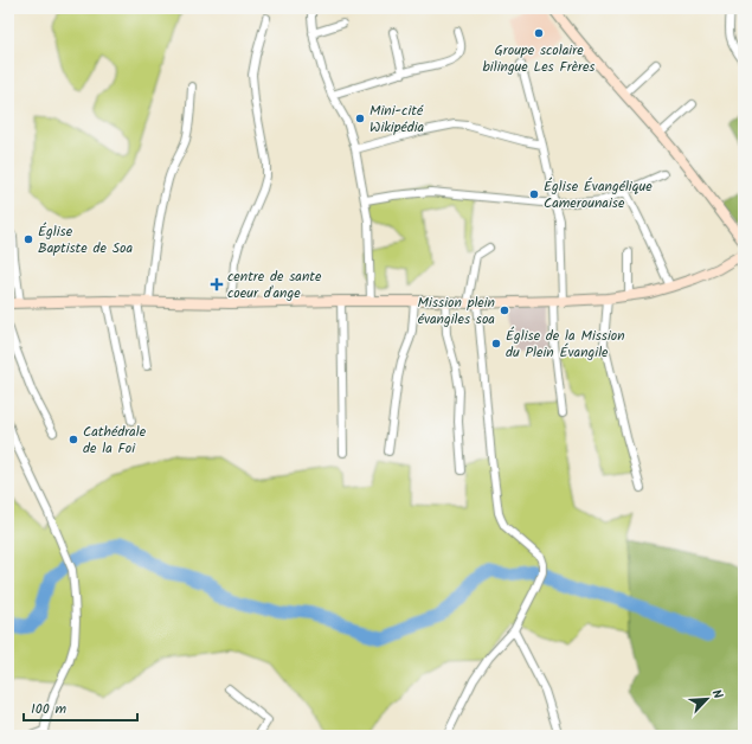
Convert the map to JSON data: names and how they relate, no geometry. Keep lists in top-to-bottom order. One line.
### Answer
{"places":{"other":["Groupe scolaire bilingue Les Frères","Mini-cité Wikipédia","Église Évangélique Camerounaise","Église Baptiste de Soa","Mission plein évangiles soa","Église de la Mission du Plein Évangile","Cathédrale de la Foi"],"health":["centre de sante coeur d'ange"]},"scale_bar":"100 m","north":"top right"}
